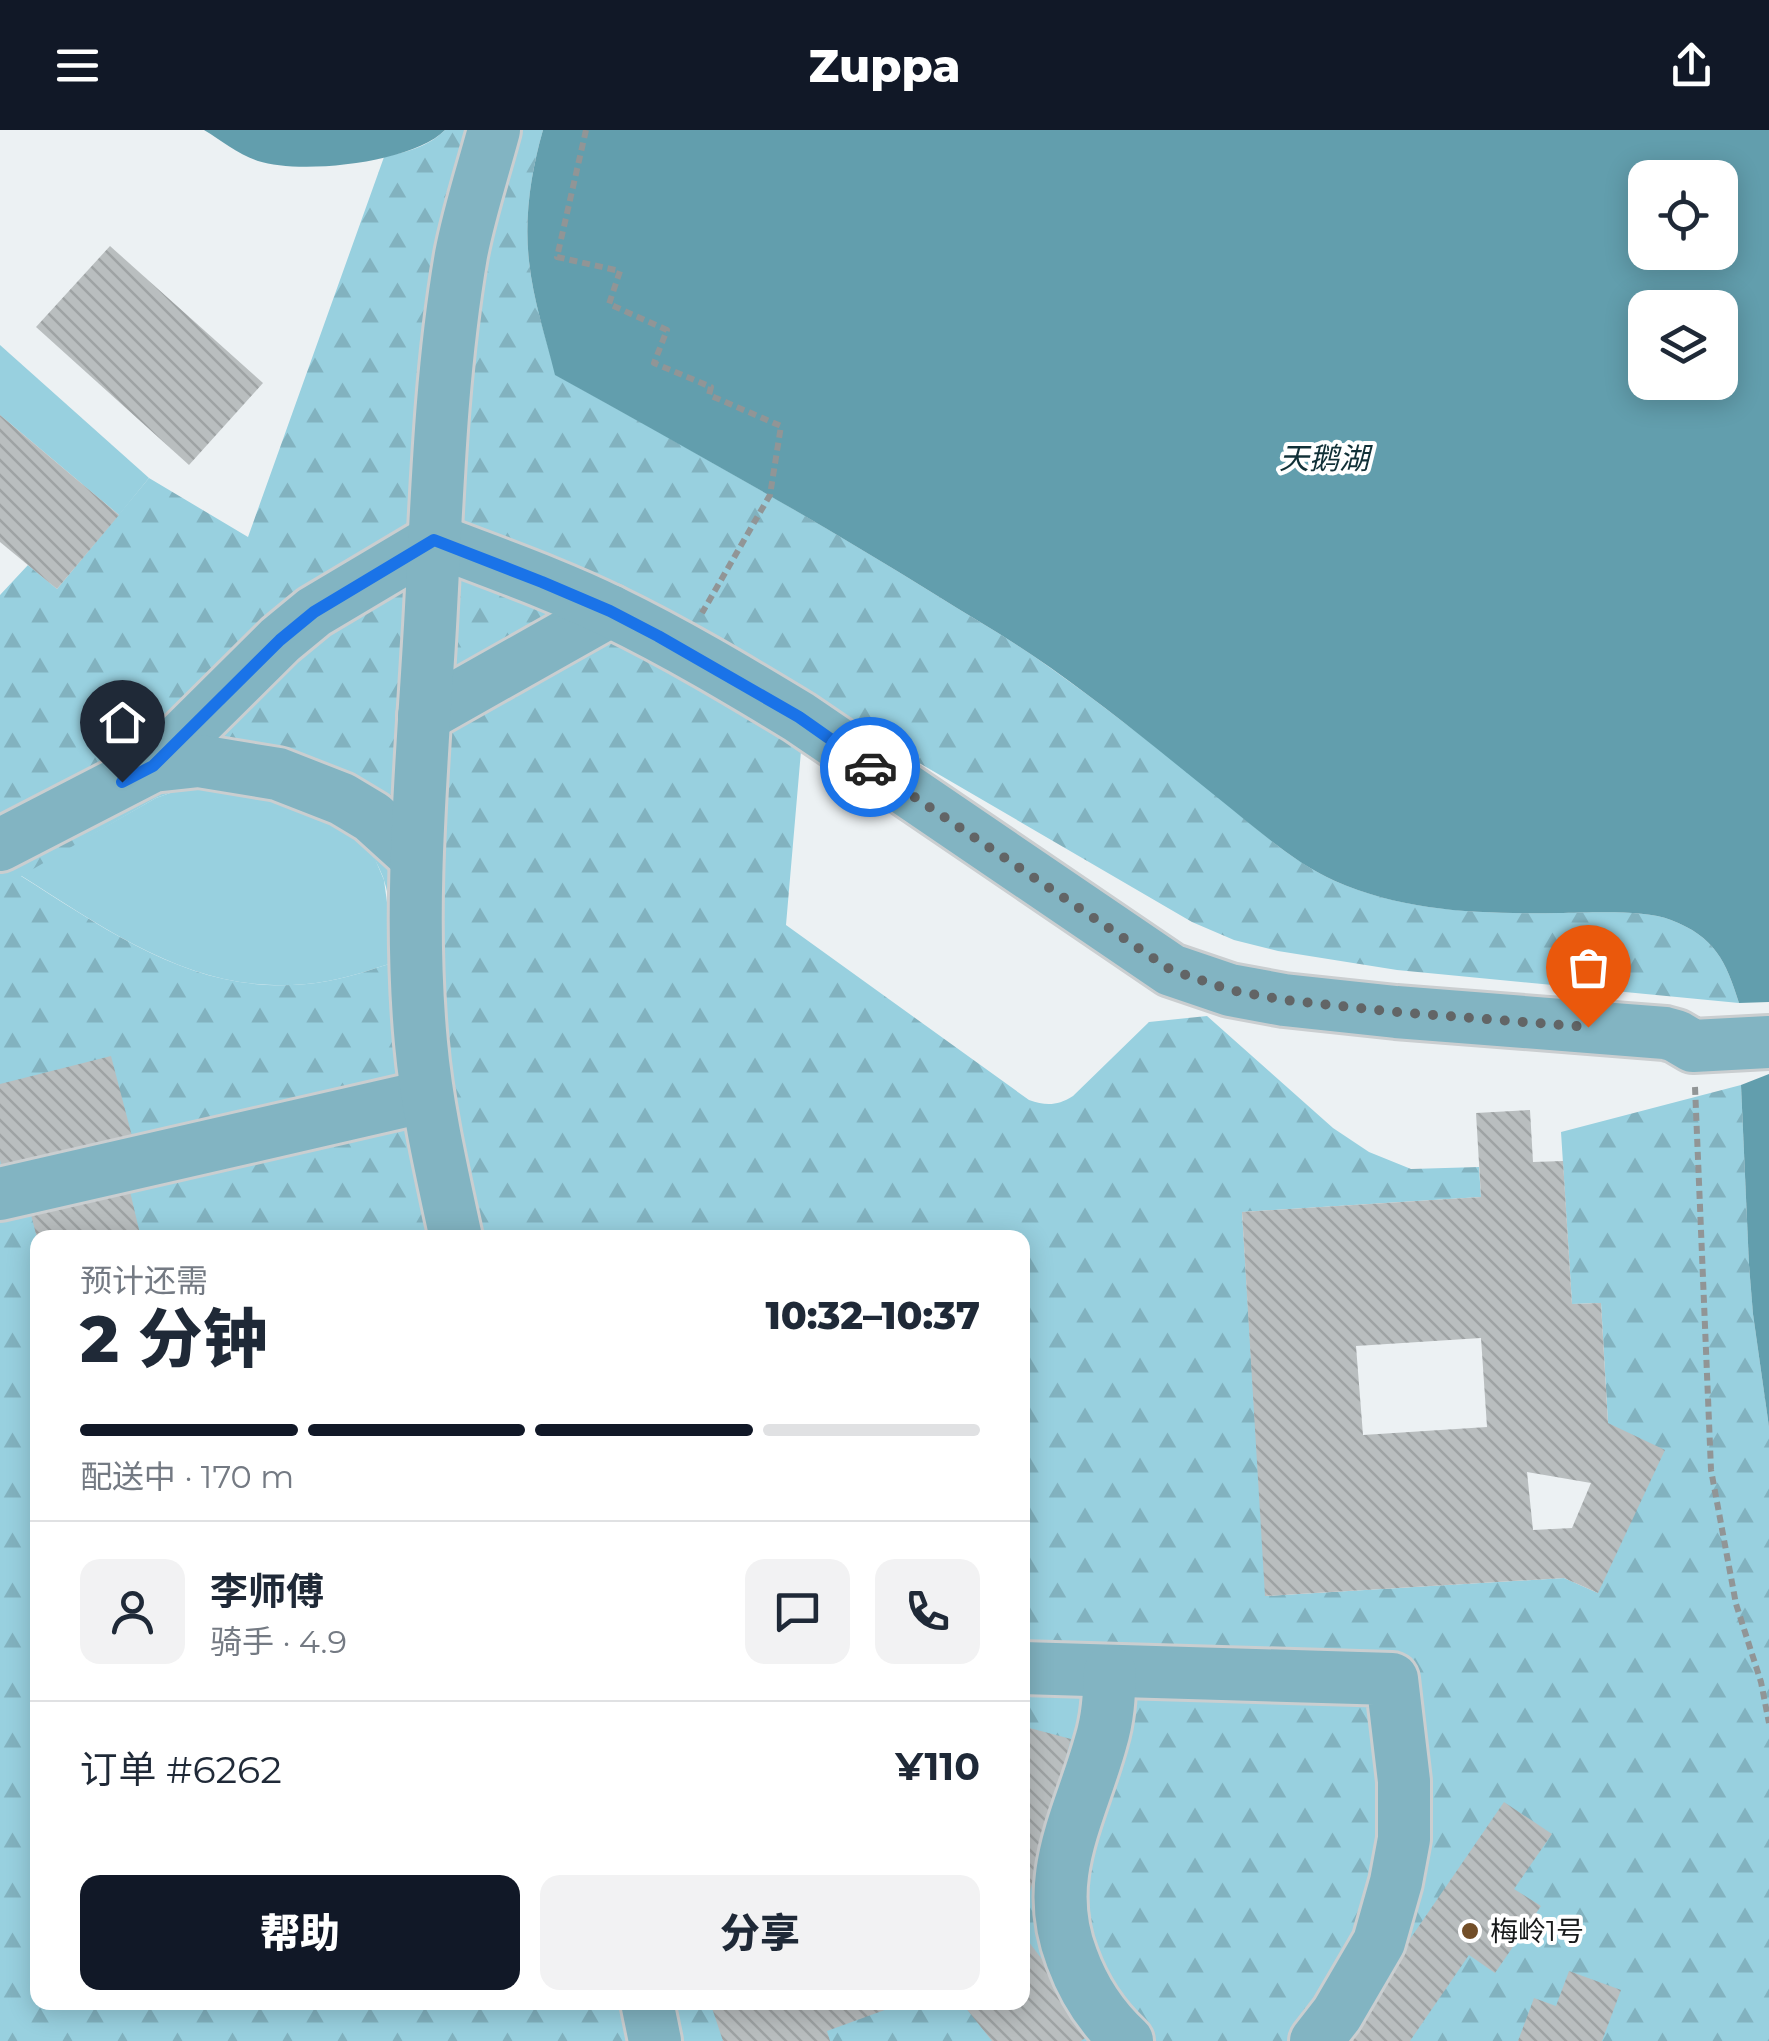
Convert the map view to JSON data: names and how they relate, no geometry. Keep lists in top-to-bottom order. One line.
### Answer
{"water":["天鹅湖"],"places":["梅岭1号"],"page":{"header":"Zuppa","heading":["2 分钟","预计还需","10:32–10:37"],"panel":["李师傅","骑手 · 4.9","订单 #6262","¥110"],"bar":"配送中 · 170 m","buttons":["帮助","分享"]}}
